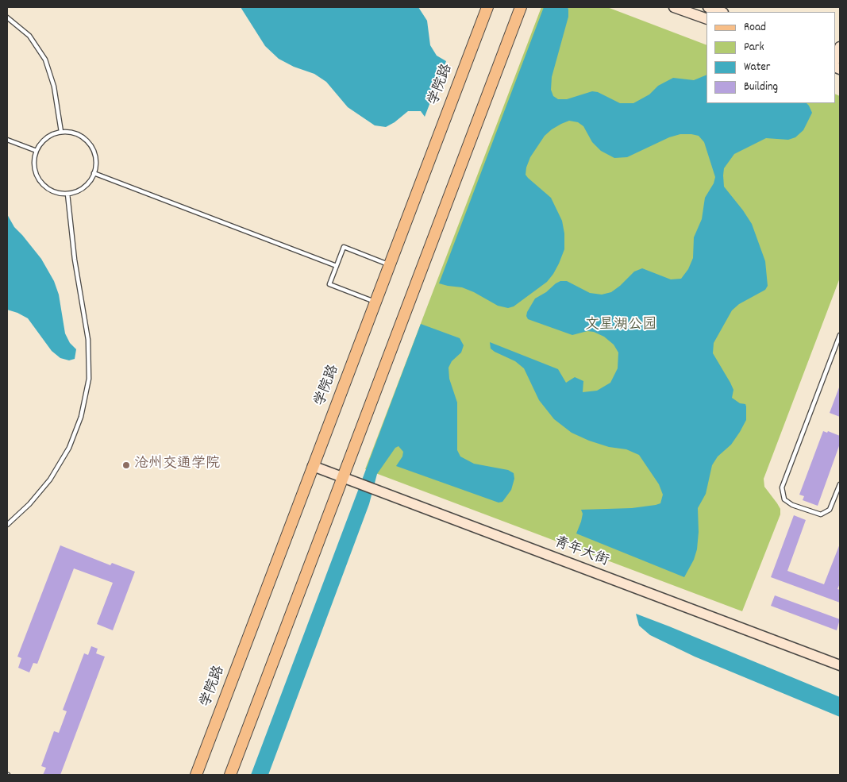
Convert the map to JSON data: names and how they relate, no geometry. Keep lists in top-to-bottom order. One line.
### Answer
{"streets":{"main road":["学院路"],"street":["青年大街"]},"crossings":[["学院路","青年大街"]],"parks":["文星湖公园"],"places":["沧州交通学院"],"legend":["Road","Park","Water","Building"]}
